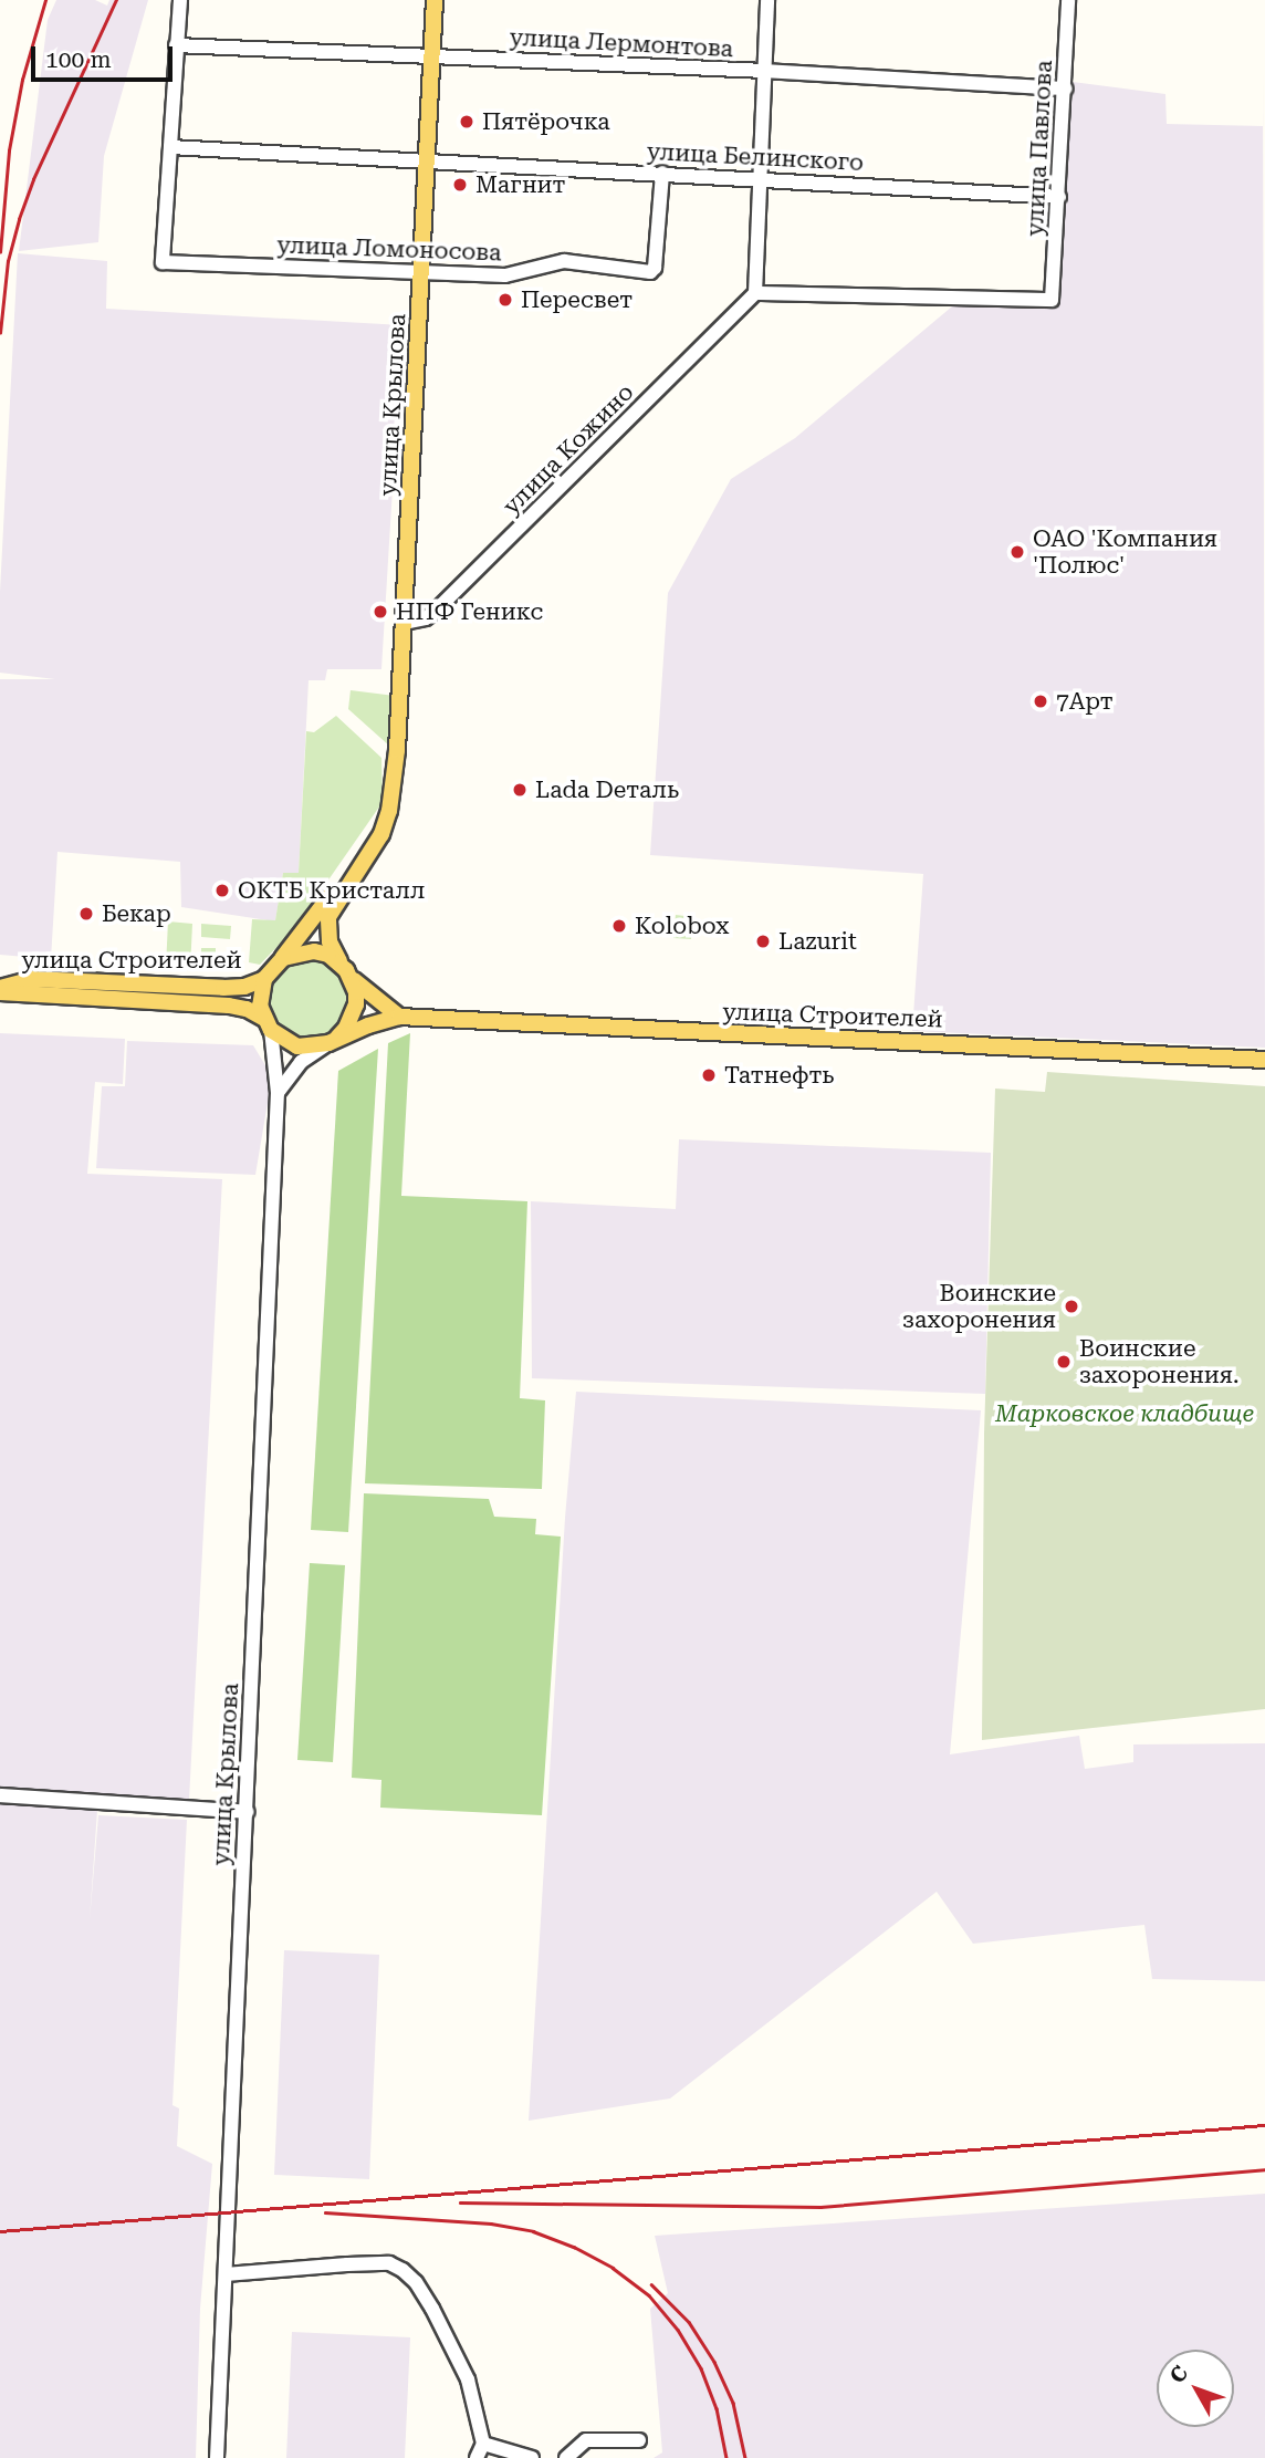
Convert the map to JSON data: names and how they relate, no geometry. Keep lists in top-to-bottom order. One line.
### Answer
{"streets":{"main road":["улица Крылова","улица Строителей"],"street":["улица Лермонтова","улица Павлова","улица Белинского","улица Ломоносова","улица Кожино"]},"crossings":[["улица Лермонтова","улица Павлова"],["улица Лермонтова","улица Крылова"],["улица Павлова","улица Белинского"],["улица Павлова","улица Кожино"],["улица Белинского","улица Ломоносова"],["улица Белинского","улица Крылова"],["улица Ломоносова","улица Крылова"],["улица Крылова","улица Кожино"],["улица Крылова","улица Строителей"]],"parks":["Марковское кладбище"],"places":["Пятёрочка","Магнит","Пересвет","ОАО 'Компания 'Полюс'","НПФ Геникс","7Арт","Lada Dеталь","ОКТБ Кристалл","Бекар","Kolobox","Lazurit","Татнефть","Воинские захоронения","Воинские захоронения."],"scale_bar":"100 m","north":"top left"}
